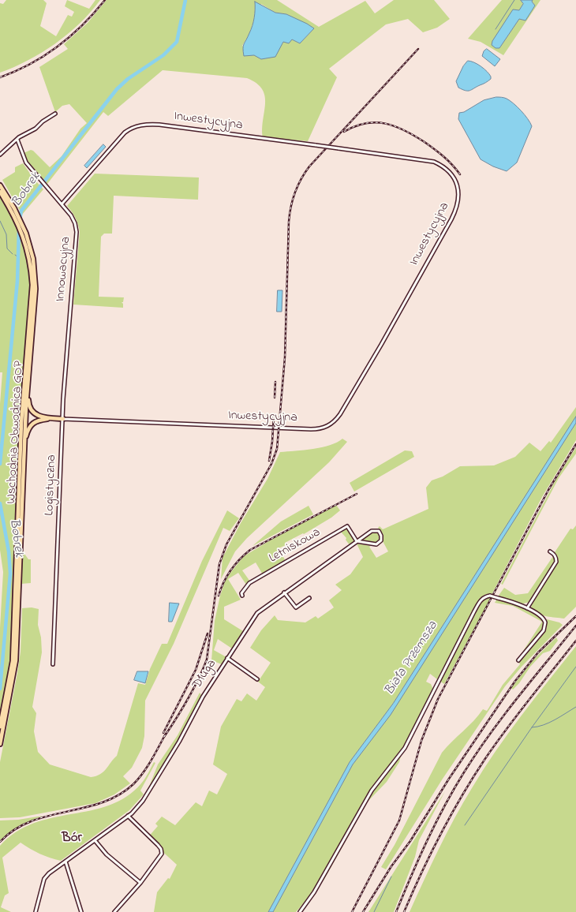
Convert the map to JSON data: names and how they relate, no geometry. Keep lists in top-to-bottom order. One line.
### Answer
{"streets":{"highway":["Wschodnia Obwodnica GOP"],"street":["Inwestycyjna","Innowacyjna","Logistyczna","Letniskowa","Długa"]},"crossings":[["Inwestycyjna","Innowacyjna"],["Inwestycyjna","Logistyczna"],["Innowacyjna","Logistyczna"],["Letniskowa","Długa"]],"districts":["Bór"],"water":["Bobrek","Biała Przemsza"]}
